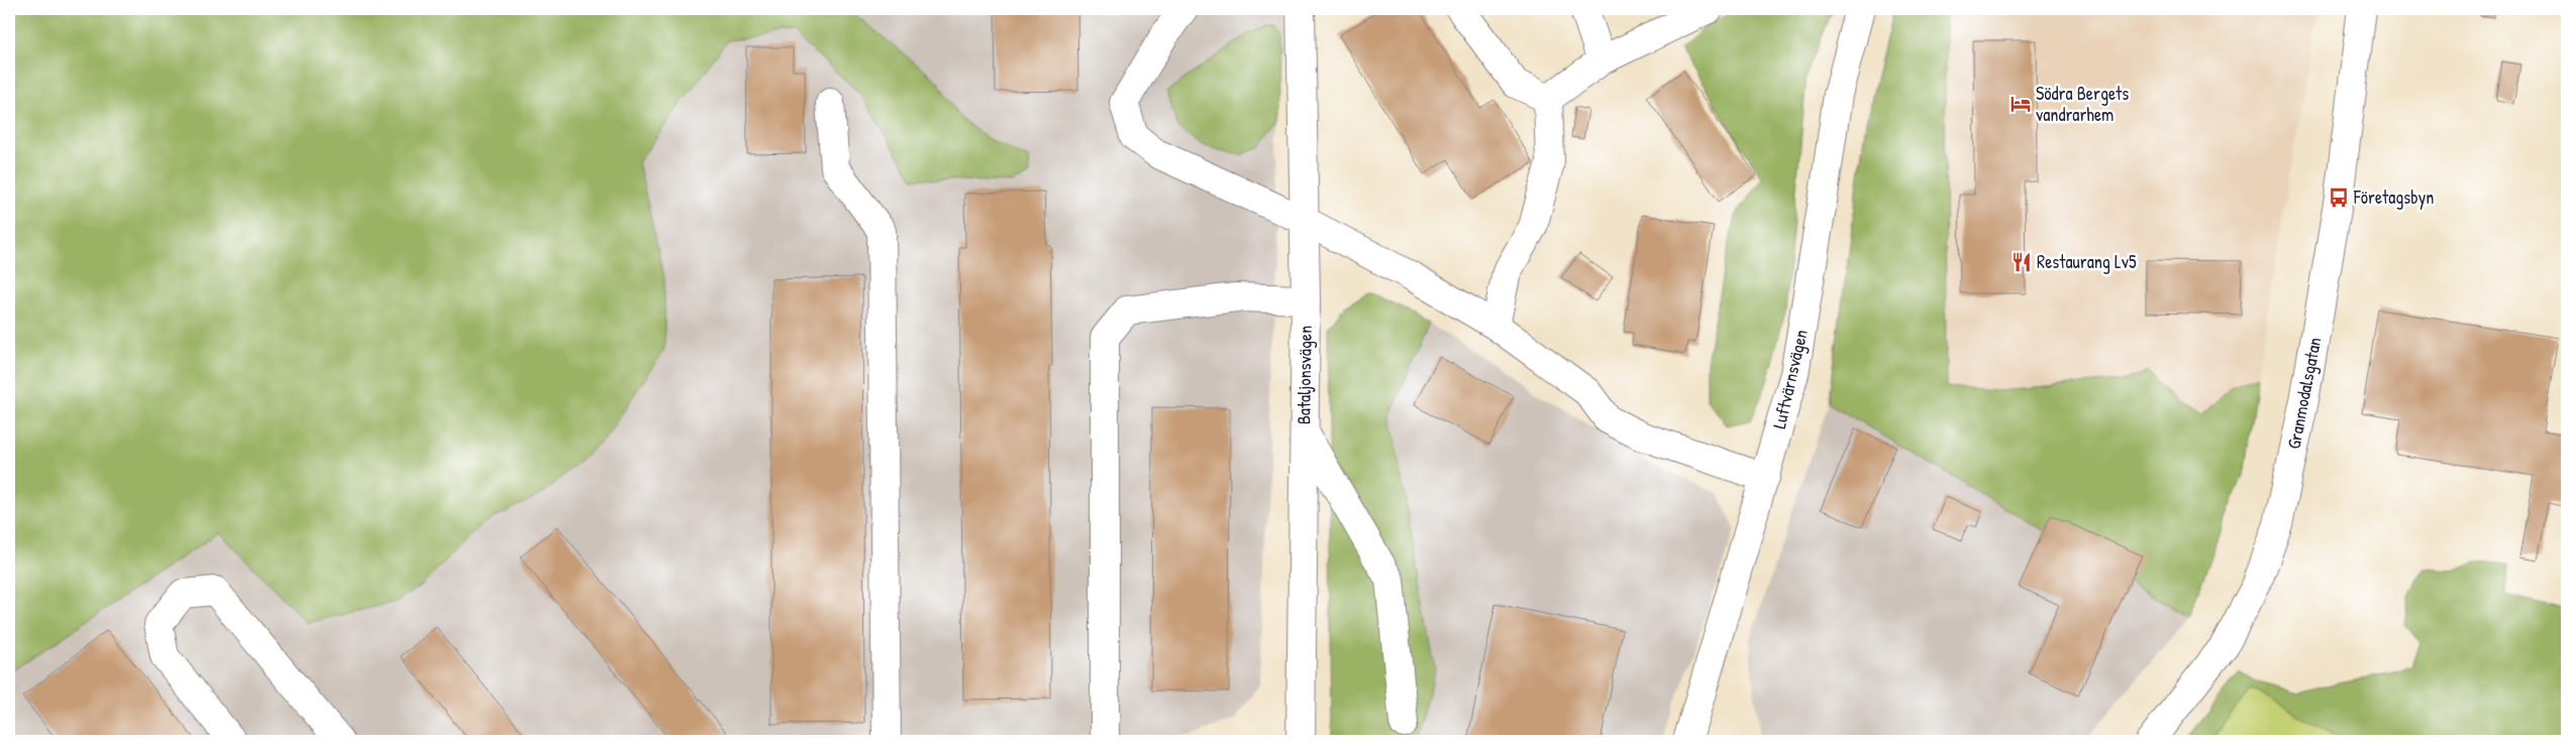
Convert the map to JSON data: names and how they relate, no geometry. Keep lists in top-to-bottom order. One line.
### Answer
{"streets":{"street":["Bataljonsvägen","Luftvärnsvägen","Granmodalsgatan"]},"places":{"hotel":["Södra Bergets vandrarhem"],"bus stop":["Företagsbyn"],"restaurant":["Restaurang Lv5"]}}
